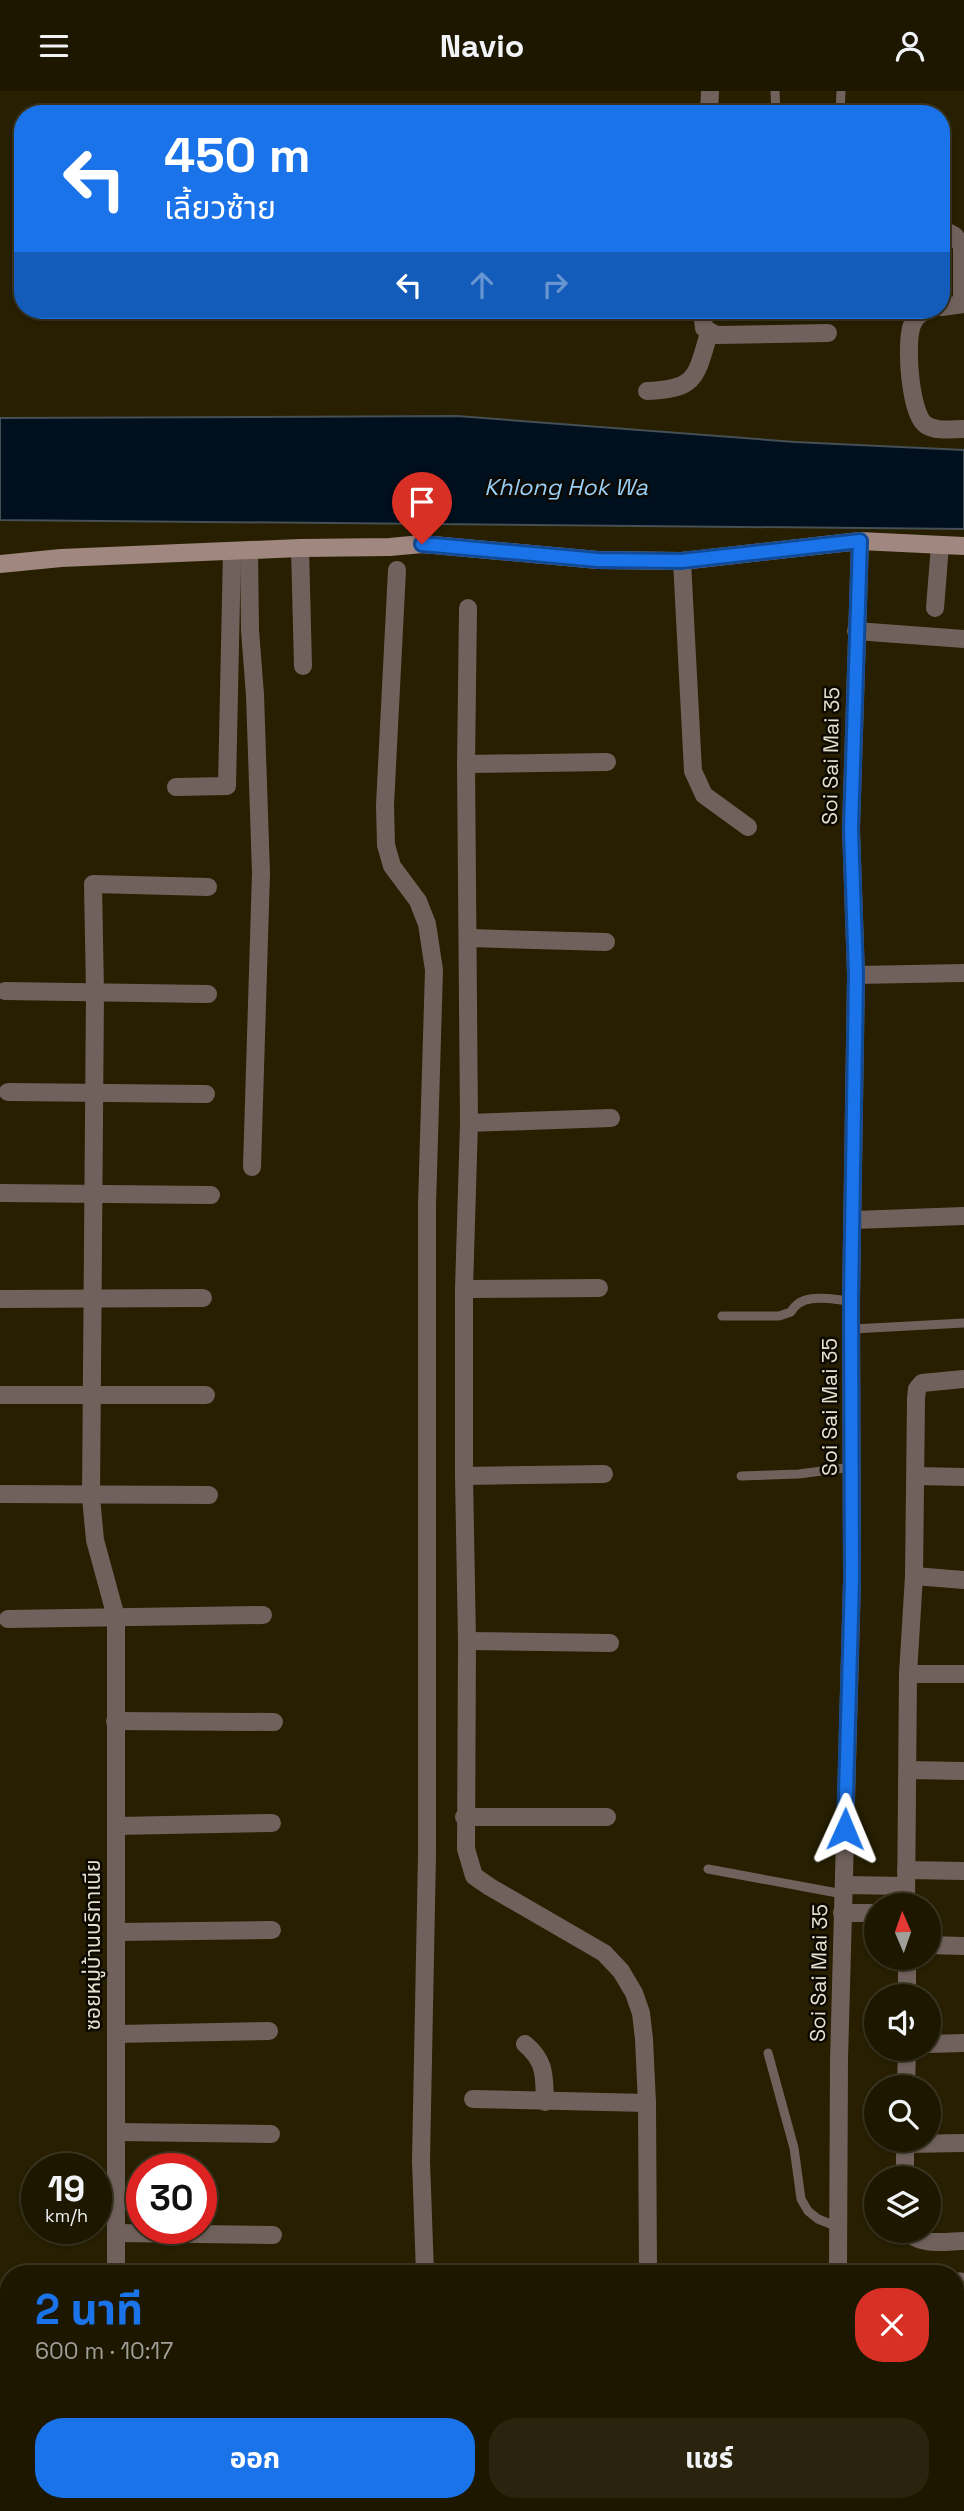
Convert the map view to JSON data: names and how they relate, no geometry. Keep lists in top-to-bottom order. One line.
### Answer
{"streets":{"street":["Soi Sai Mai 35","ซอยหมู่บ้านบริทาเนีย"]},"water":["Khlong Hok Wa"],"north":"top","page":{"header":"Navio","turn":["450 m","เลี้ยวซ้าย"],"speed":"19 km/h","limit":"30","heading":["2 นาที","600 m · 10:17"],"buttons":["ออก","แชร์"]}}
